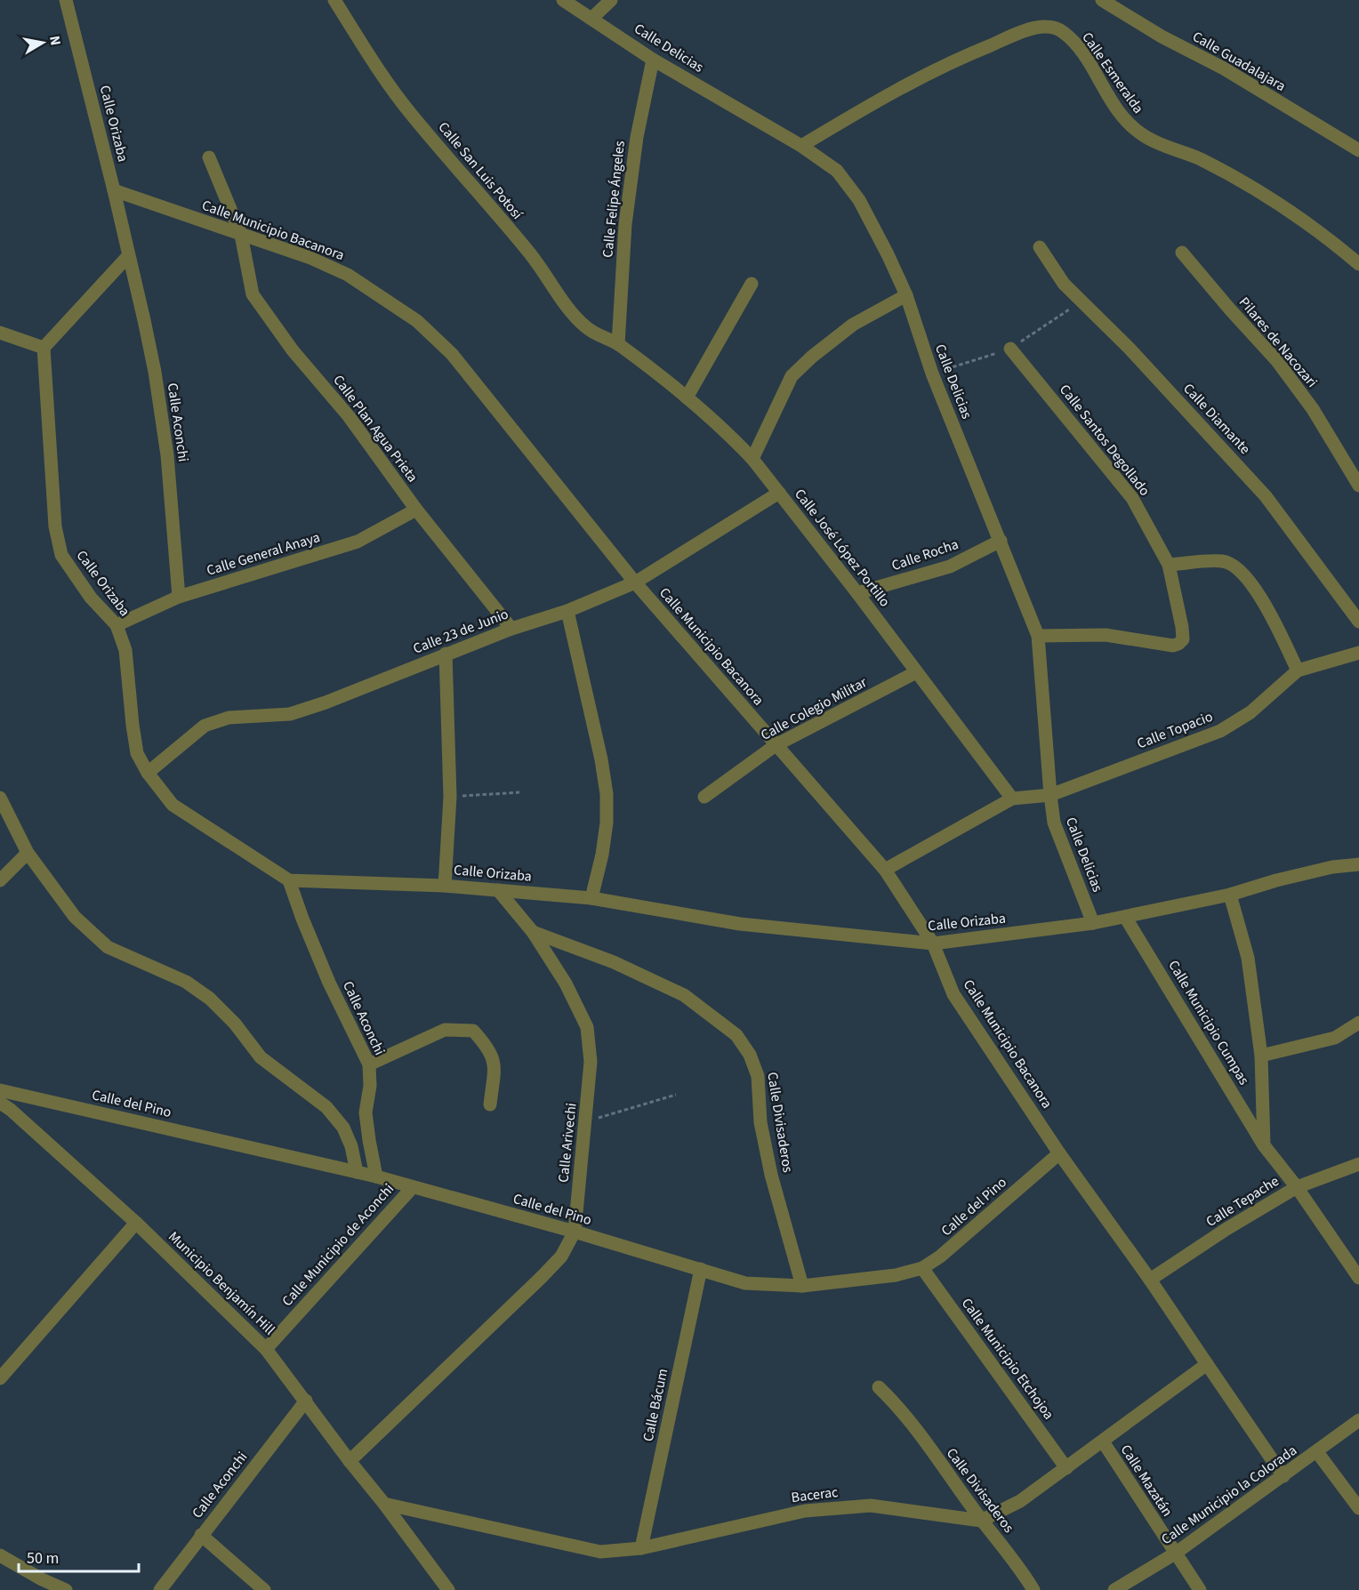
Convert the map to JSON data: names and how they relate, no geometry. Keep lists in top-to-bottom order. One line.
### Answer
{"streets":{"street":["Calle Delicias","Calle Guadalajara","Calle Esmeralda","Calle Orizaba","Calle San Luis Potosí","Calle Felipe Ángeles","Calle Municipio Bacanora","Pilares de Nacozari","Calle Diamante","Calle Aconchi","Calle Plan Agua Prieta","Calle Santos Degollado","Calle José López Portillo","Calle General Anaya","Calle Rocha","Calle 23 de Junio","Calle Colegio Militar","Calle Topacio","Calle Municipio Cumpas","Calle del Pino","Calle Divisaderos","Calle Arivechi","Calle Tepache","Calle Municipio de Aconchi","Municipio Benjamín Hill","Calle Municipio Etchojoa","Calle Bácum","Calle Mazatán","Bacerac","Calle Municipio la Colorada"]},"crossings":[["Calle Delicias","Calle Esmeralda"],["Calle Delicias","Calle Orizaba"],["Calle Delicias","Calle Felipe Ángeles"],["Calle Delicias","Calle Santos Degollado"],["Calle Delicias","Calle Rocha"],["Calle Delicias","Calle Topacio"],["Calle Orizaba","Calle Municipio Bacanora"],["Calle Orizaba","Calle Aconchi"],["Calle Orizaba","Calle General Anaya"],["Calle Orizaba","Calle 23 de Junio"],["Calle Orizaba","Calle Municipio Cumpas"],["Calle Orizaba","Calle Arivechi"],["Calle San Luis Potosí","Calle Felipe Ángeles"],["Calle San Luis Potosí","Calle José López Portillo"],["Calle Felipe Ángeles","Calle José López Portillo"],["Calle Municipio Bacanora","Calle Plan Agua Prieta"],["Calle Municipio Bacanora","Calle 23 de Junio"],["Calle Municipio Bacanora","Calle Colegio Militar"],["Calle Municipio Bacanora","Calle del Pino"],["Calle Municipio Bacanora","Calle Tepache"],["Calle Aconchi","Calle General Anaya"],["Calle Aconchi","Calle del Pino"],["Calle Aconchi","Municipio Benjamín Hill"],["Calle Plan Agua Prieta","Calle General Anaya"],["Calle Plan Agua Prieta","Calle 23 de Junio"],["Calle José López Portillo","Calle Rocha"],["Calle José López Portillo","Calle 23 de Junio"],["Calle José López Portillo","Calle Colegio Militar"],["Calle José López Portillo","Calle Topacio"],["Calle Municipio Cumpas","Calle Tepache"],["Calle del Pino","Calle Divisaderos"],["Calle del Pino","Calle Arivechi"],["Calle del Pino","Calle Municipio de Aconchi"],["Calle del Pino","Calle Municipio Etchojoa"],["Calle del Pino","Calle Bácum"],["Calle Divisaderos","Calle Arivechi"],["Calle Divisaderos","Bacerac"],["Calle Arivechi","Municipio Benjamín Hill"],["Calle Municipio de Aconchi","Municipio Benjamín Hill"],["Municipio Benjamín Hill","Bacerac"],["Calle Bácum","Bacerac"],["Calle Mazatán","Calle Municipio la Colorada"]],"scale_bar":"50 m","north":"right"}
